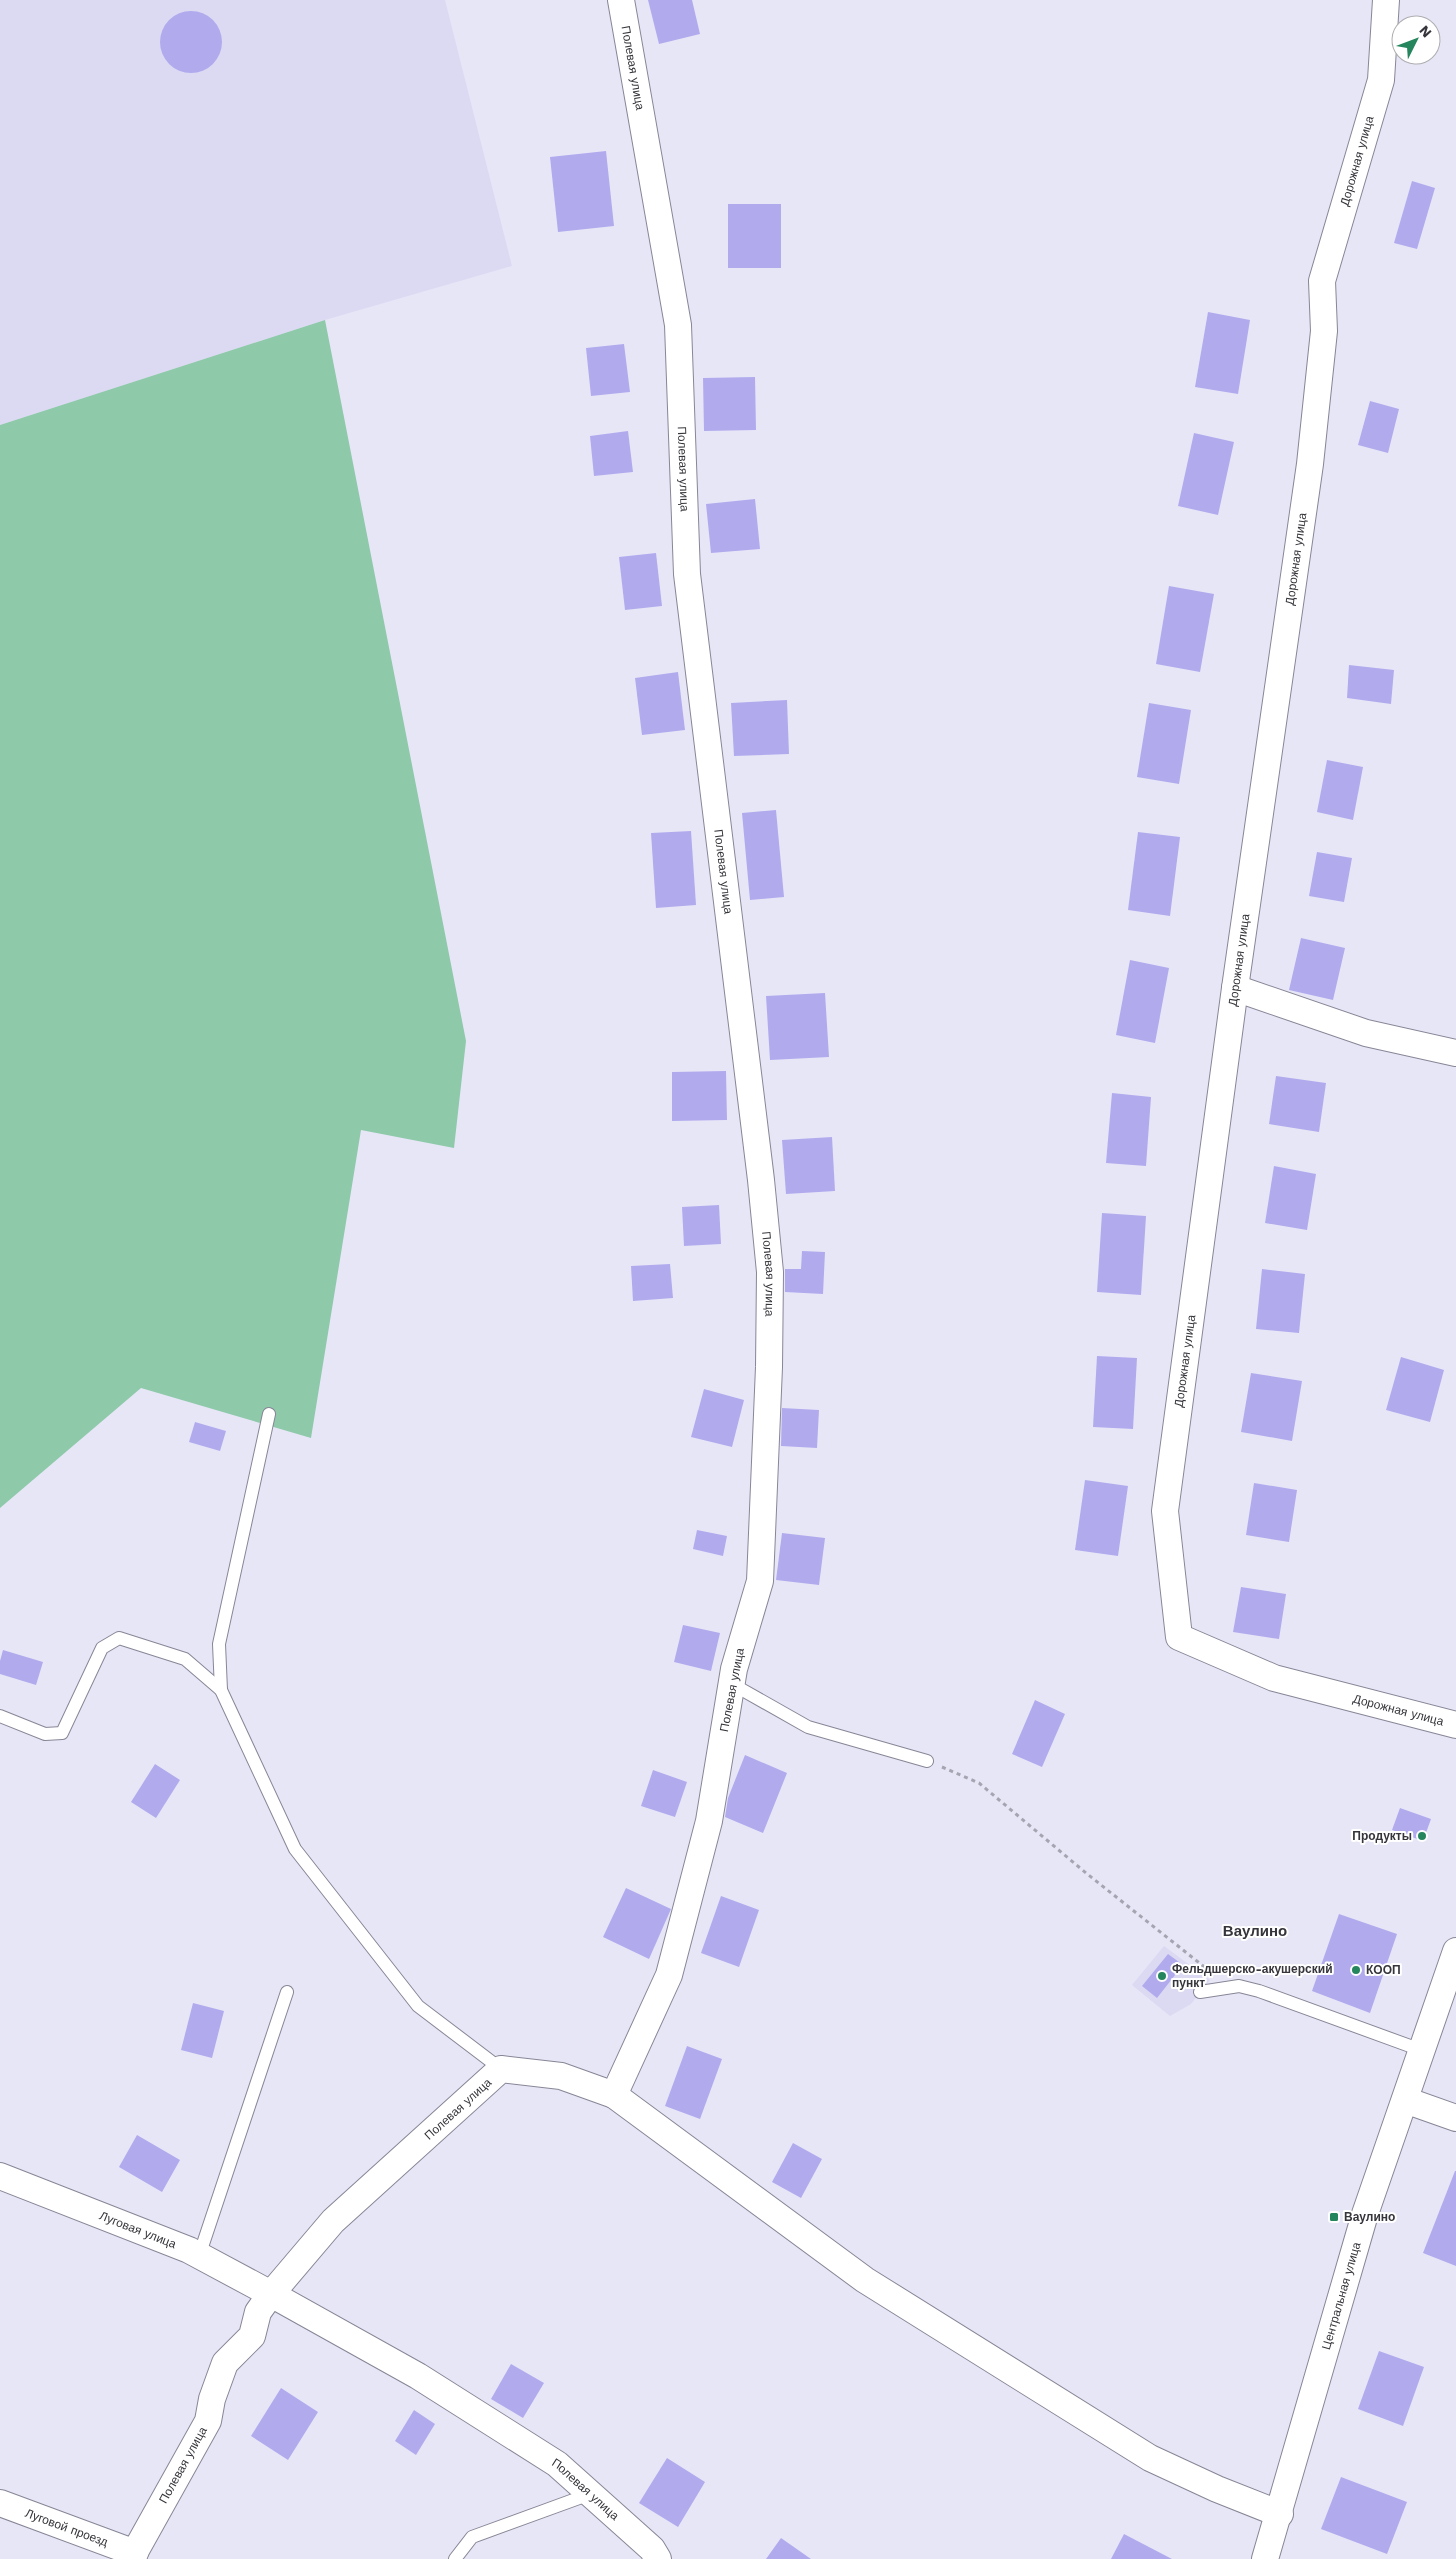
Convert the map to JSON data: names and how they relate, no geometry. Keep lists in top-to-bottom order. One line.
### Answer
{"streets":{"street":["Полевая улица","Дорожная улица","Луговая улица","Центральная улица","Луговой проезд"]},"crossings":[["Полевая улица","Луговая улица"],["Полевая улица","Луговой проезд"]],"districts":["Ваулино"],"places":{"other":["Продукты","КООП","Фельдшерско-акушерский пункт"],"transit":["Ваулино"]},"north":"top right"}
